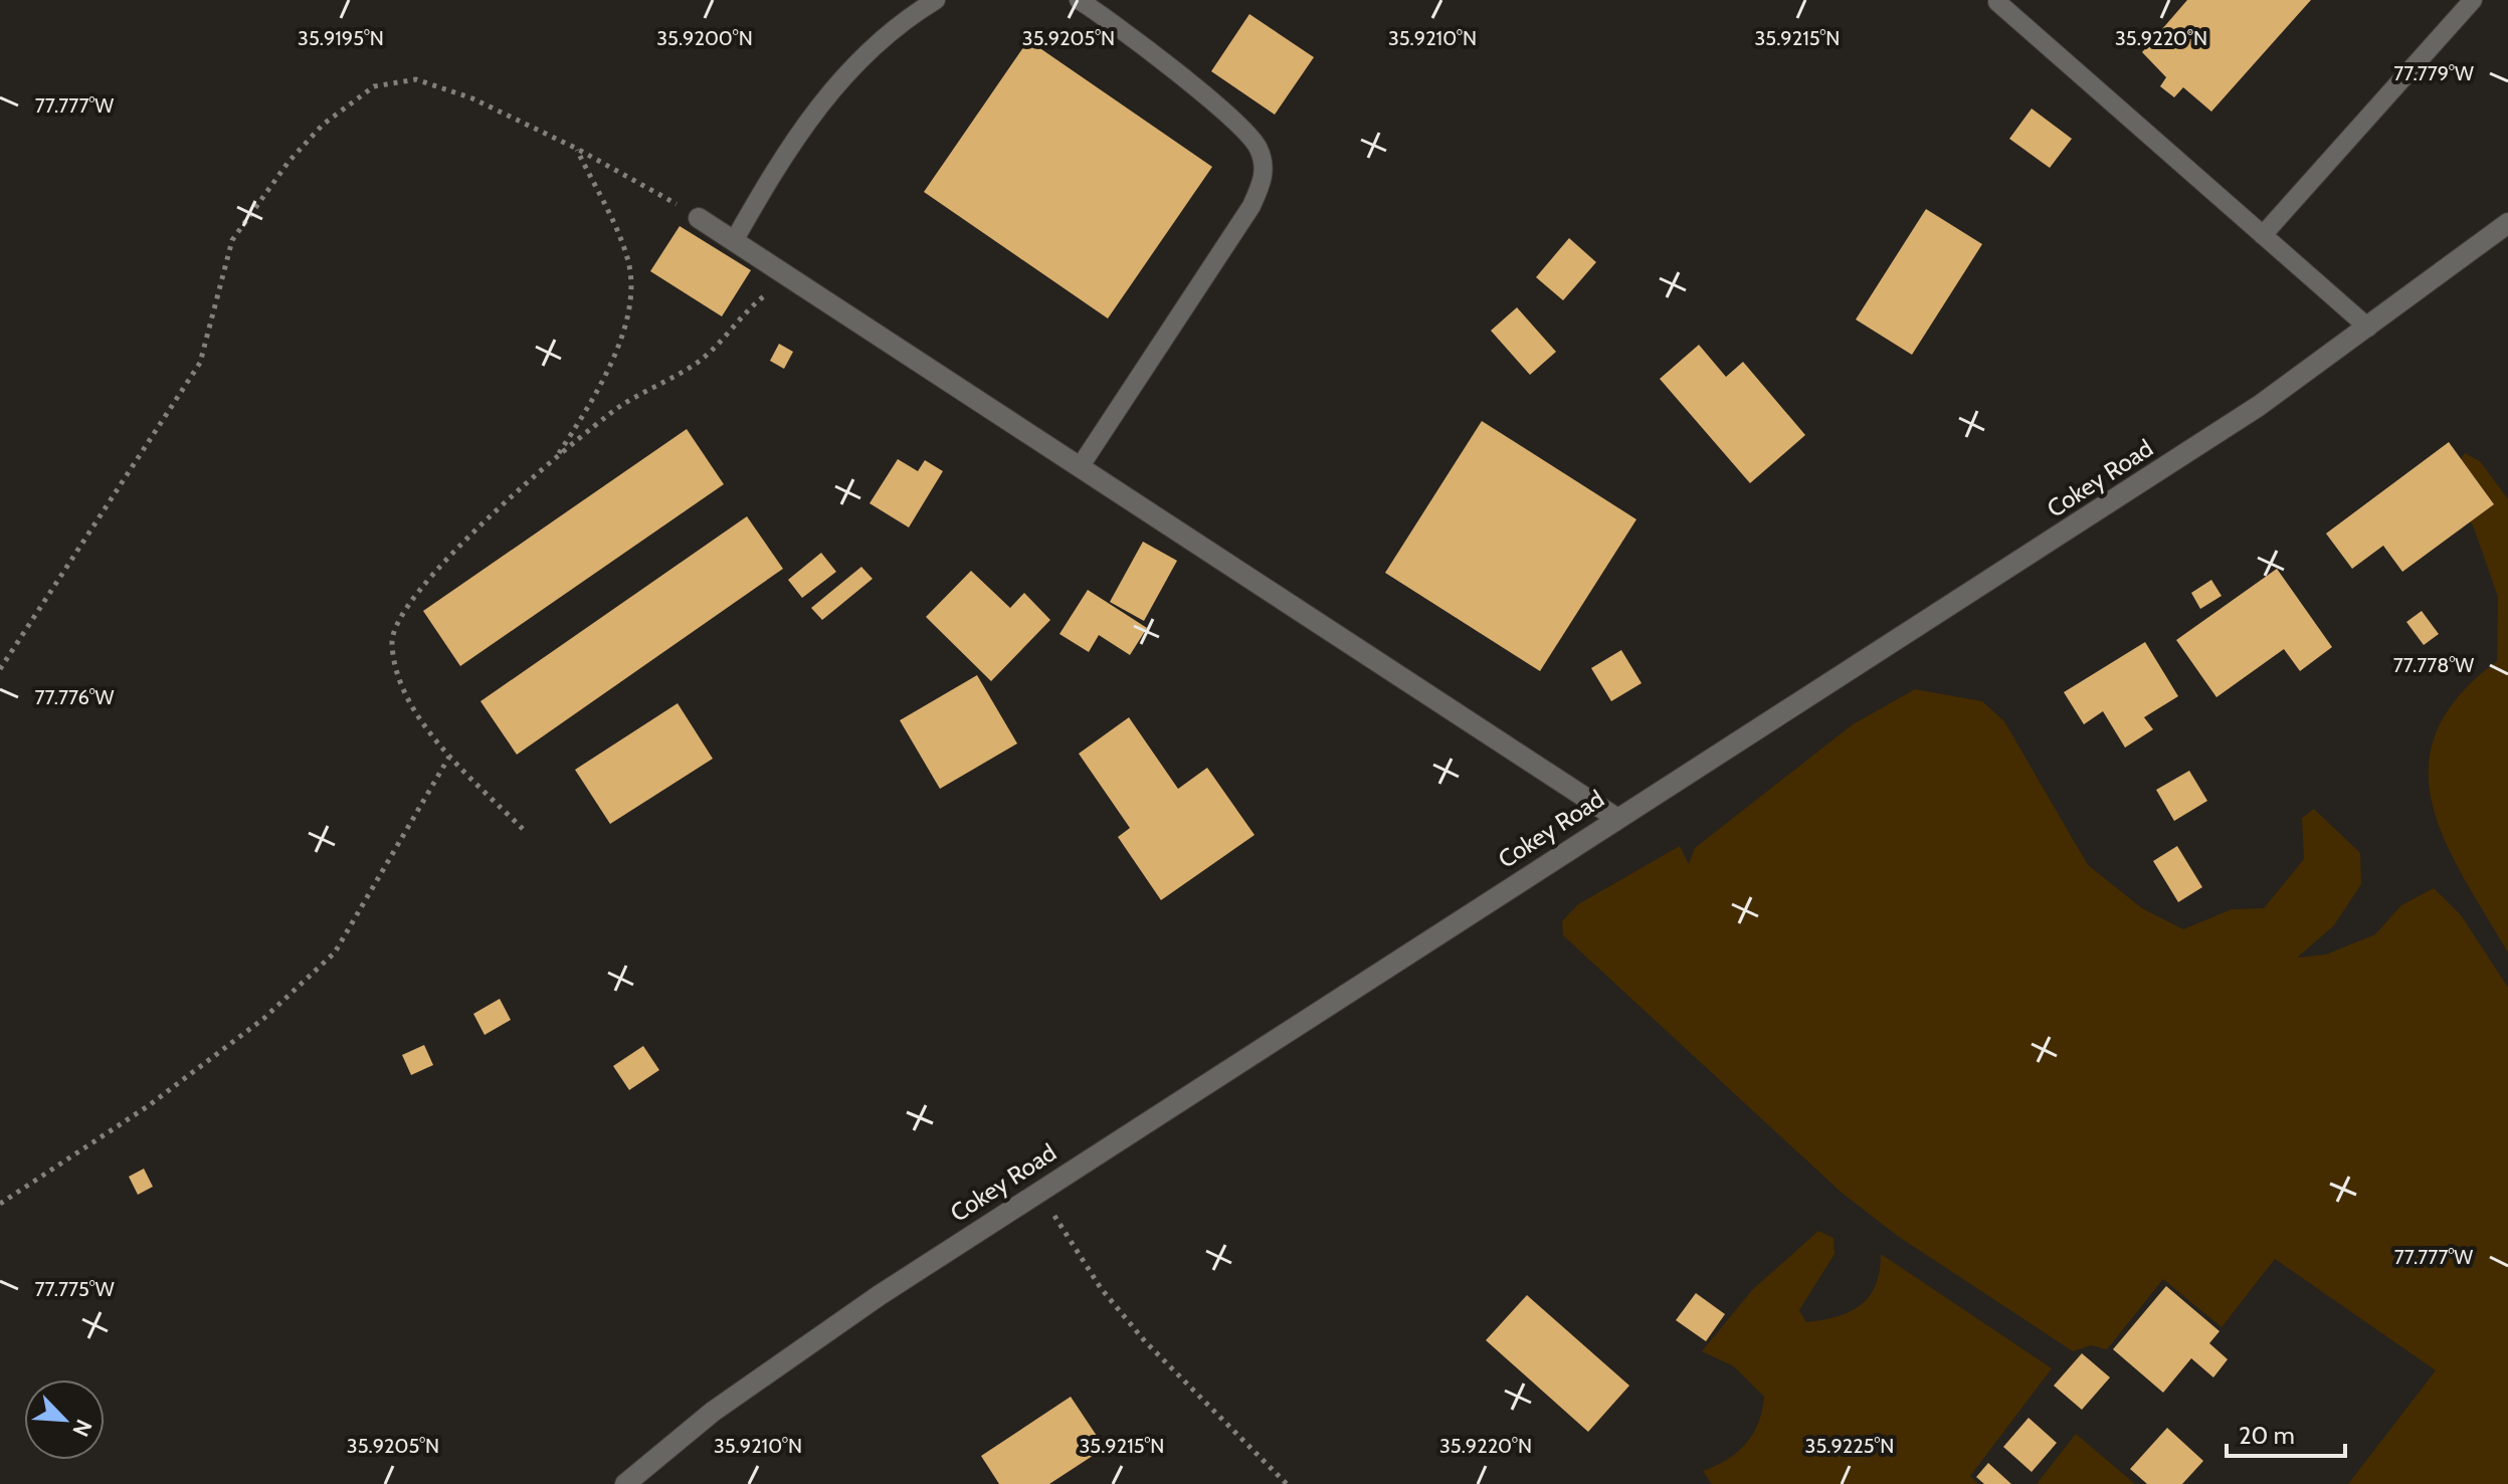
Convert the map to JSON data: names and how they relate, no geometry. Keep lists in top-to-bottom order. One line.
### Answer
{"streets":{"street":["Cokey Road"]},"scale_bar":"20 m","north":"bottom right","coordinates":["35.9195°N","35.9200°N","35.9205°N","35.9210°N","35.9220°N","35.9215°N","77.779°W","77.777°W","77.778°W","77.776°W","77.775°W","35.9225°N"]}
